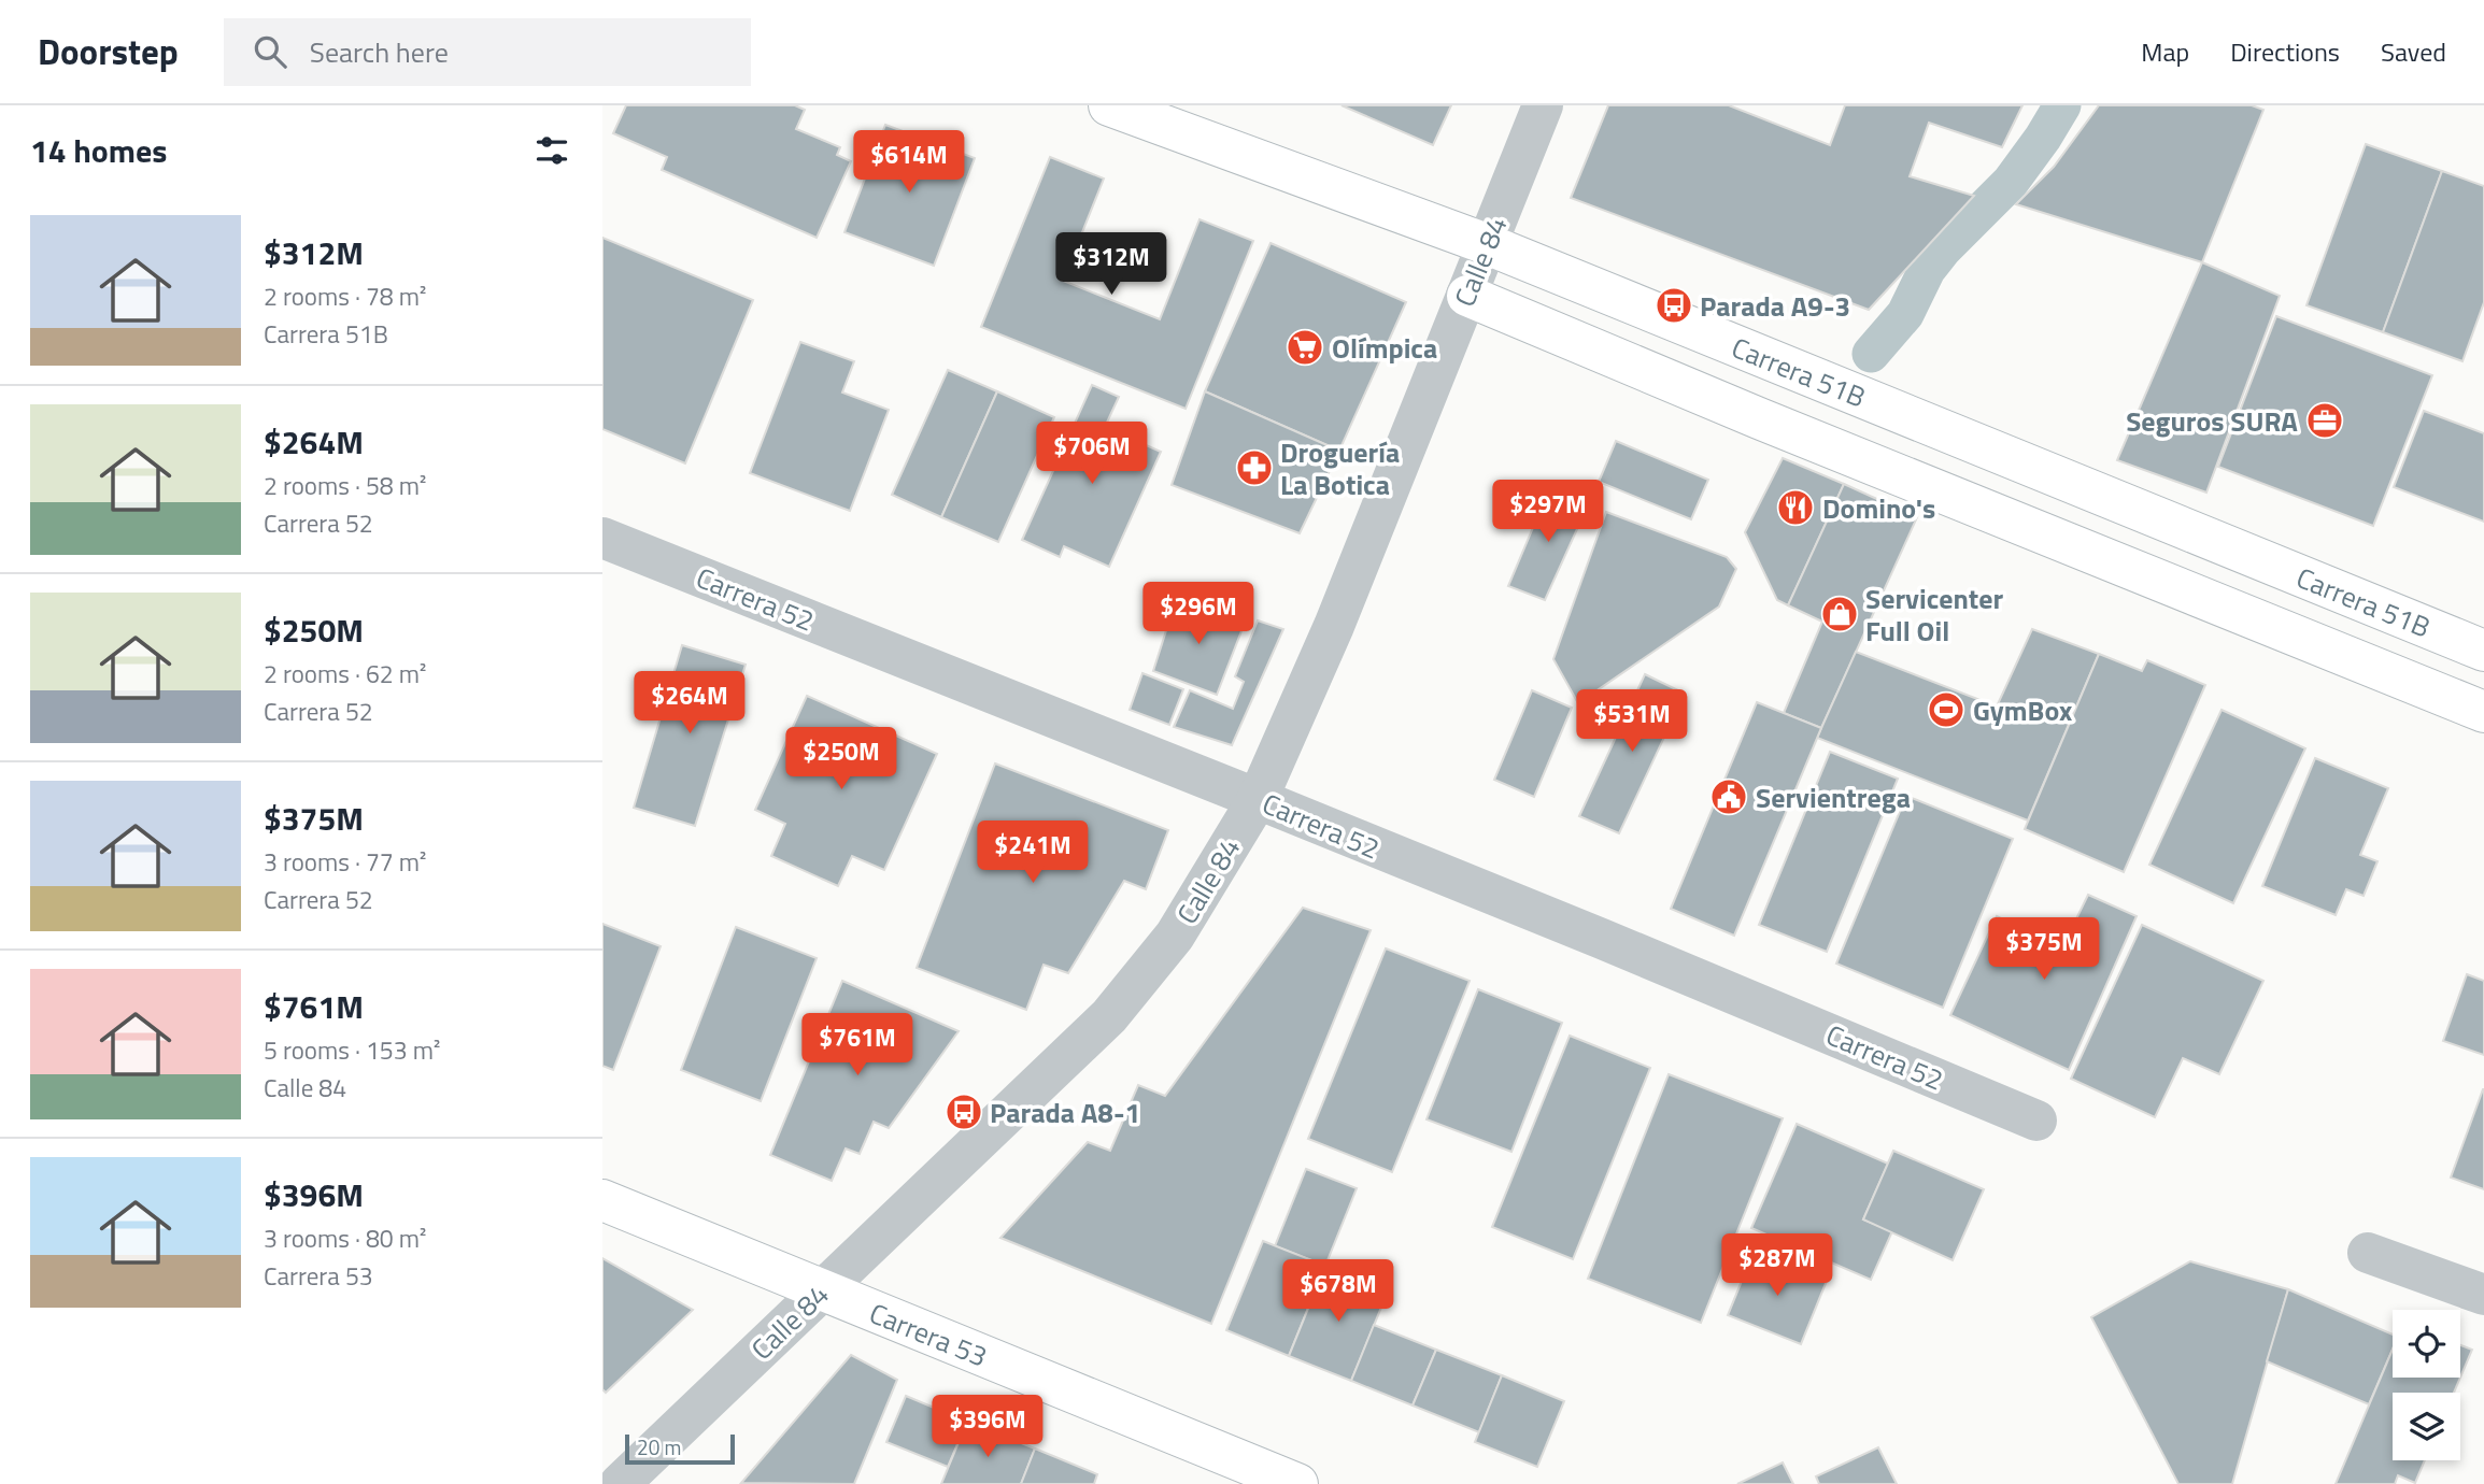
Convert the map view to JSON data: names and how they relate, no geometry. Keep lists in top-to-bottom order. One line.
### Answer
{"streets":{"main road":["Carrera 51B","Carrera 53"],"street":["Calle 84","Carrera 52"]},"crossings":[["Calle 84","Carrera 51B"],["Calle 84","Carrera 52"],["Calle 84","Carrera 53"]],"places":{"bus stop":["Parada A9-3","Parada A8-1"],"supermarket":["Olímpica"],"office":["Seguros SURA"],"pharmacy":["Droguería La Botica"],"restaurant":["Domino's"],"shop":["Servicenter Full Oil"],"sports":["GymBox"],"public building":["Servientrega"]},"scale_bar":"20 m","page":{"header":"Doorstep","search":"Search here","nav":["Map","Directions","Saved"],"heading":"14 homes","price":["$614M","$312M","$706M","$297M","$296M","$264M","$531M","$250M","$241M","$375M","$761M","$287M","$678M","$396M"],"list":[{"name":"$312M","note":"2 rooms · 78 m² · Carrera 51B"},{"name":"$264M","note":"2 rooms · 58 m² · Carrera 52"},{"name":"$250M","note":"2 rooms · 62 m² · Carrera 52"},{"name":"$375M","note":"3 rooms · 77 m² · Carrera 52"},{"name":"$761M","note":"5 rooms · 153 m² · Calle 84"},{"name":"$396M","note":"3 rooms · 80 m² · Carrera 53"}],"scale":"20 m"}}
